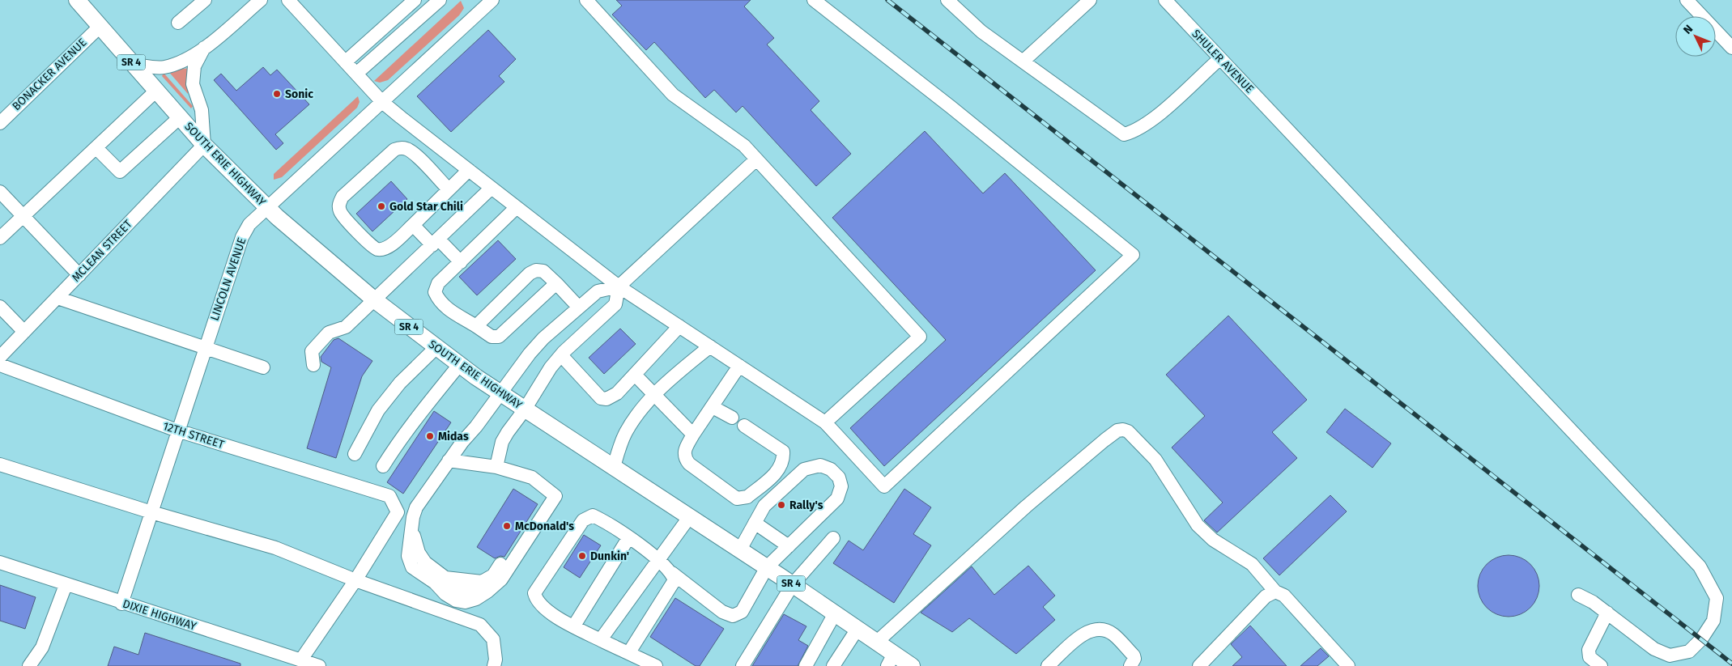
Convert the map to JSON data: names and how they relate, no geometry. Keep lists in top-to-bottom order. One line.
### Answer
{"streets":{"main road":["SR 4","SOUTH ERIE HIGHWAY"],"street":["SHULER AVENUE","BONACKER AVENUE","MCLEAN STREET","LINCOLN AVENUE","12TH STREET","DIXIE HIGHWAY"]},"crossings":[["BONACKER AVENUE","SOUTH ERIE HIGHWAY"],["SOUTH ERIE HIGHWAY","MCLEAN STREET"],["SOUTH ERIE HIGHWAY","LINCOLN AVENUE"],["LINCOLN AVENUE","12TH STREET"],["LINCOLN AVENUE","DIXIE HIGHWAY"]],"places":["Sonic","Gold Star Chili","Midas","Rally's","McDonald's","Dunkin'"],"north":"top left"}
